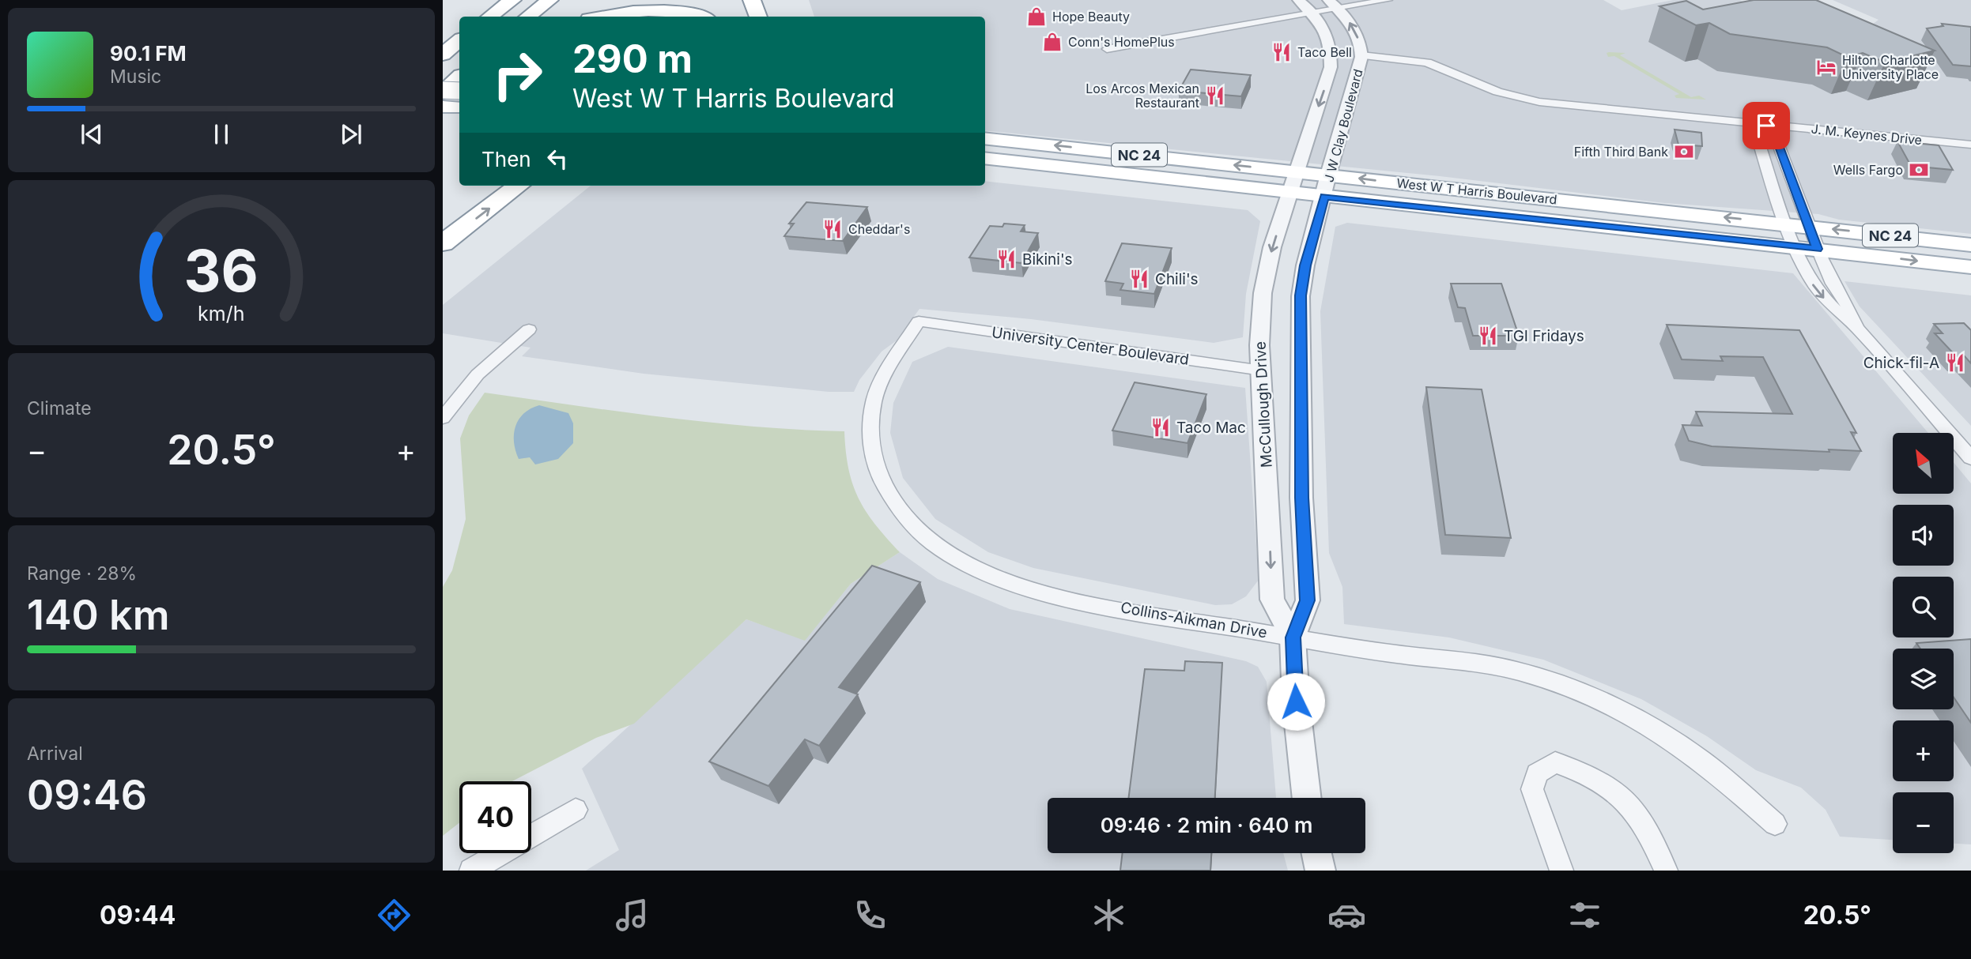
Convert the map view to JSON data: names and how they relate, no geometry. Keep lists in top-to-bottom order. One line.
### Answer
{"streets":{"main road":["NC 24","West W T Harris Boulevard"],"street":["J W Clay Boulevard","J. M. Keynes Drive","University Center Boulevard","McCullough Drive","Collins-Aikman Drive"]},"crossings":[["J W Clay Boulevard","J. M. Keynes Drive"],["J W Clay Boulevard","West W T Harris Boulevard"],["J W Clay Boulevard","McCullough Drive"],["West W T Harris Boulevard","McCullough Drive"],["University Center Boulevard","McCullough Drive"],["University Center Boulevard","Collins-Aikman Drive"],["McCullough Drive","Collins-Aikman Drive"]],"places":{"shop":["Hope Beauty","Conn's HomePlus"],"restaurant":["Taco Bell","Los Arcos Mexican Restaurant","Cheddar's","Bikini's","Chili's","TGI Fridays","Chick-fil-A","Taco Mac"],"hotel":["Hilton Charlotte University Place"],"bank":["Fifth Third Bank","Wells Fargo"]},"north":"top left","page":{"turn":["290 m","West W T Harris Boulevard"],"song":["90.1 FM","Music"],"then":"Then","tile":["Climate",["Range · 28%","140 km"],["Arrival","09:46"]],"heat":["−","20.5°","+"],"map_buttons":["+","−"],"limit":"40","trip":"09:46 · 2 min · 640 m","tabs":["09:44","20.5°"],"gauge":["36","km/h"]}}
